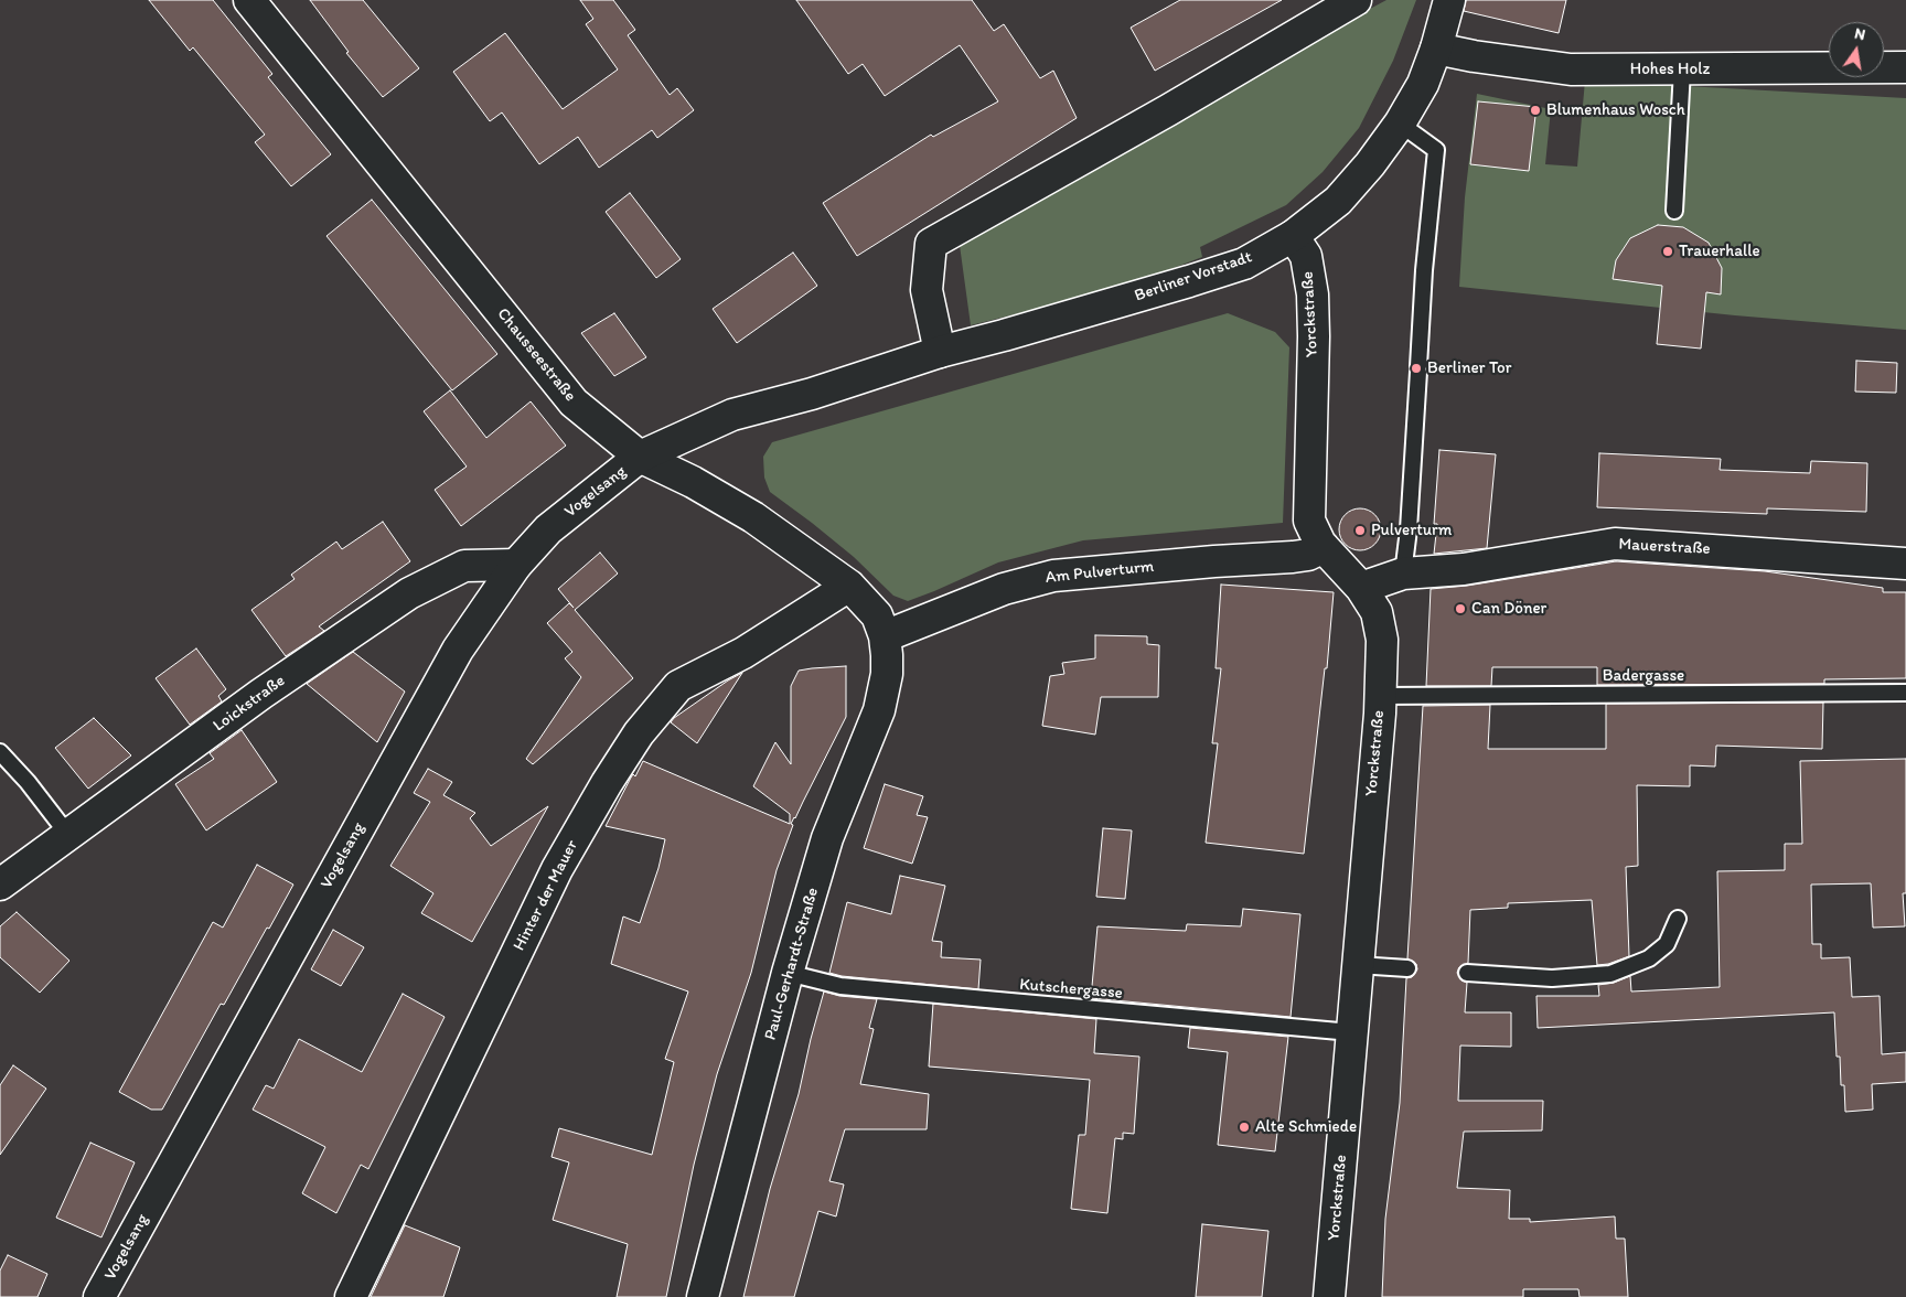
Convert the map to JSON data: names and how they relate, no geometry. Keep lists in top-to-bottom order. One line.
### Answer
{"streets":{"street":["Hohes Holz","Berliner Vorstadt","Yorckstraße","Chausseestraße","Vogelsang","Mauerstraße","Am Pulverturm","Loickstraße","Hinter der Mauer","Paul-Gerhardt-Straße"],"lane":["Badergasse","Kutschergasse"]},"crossings":[["Hohes Holz","Berliner Vorstadt"],["Berliner Vorstadt","Yorckstraße"],["Berliner Vorstadt","Chausseestraße"],["Berliner Vorstadt","Vogelsang"],["Yorckstraße","Mauerstraße"],["Yorckstraße","Am Pulverturm"],["Yorckstraße","Badergasse"],["Yorckstraße","Kutschergasse"],["Chausseestraße","Vogelsang"],["Chausseestraße","Am Pulverturm"],["Chausseestraße","Hinter der Mauer"],["Chausseestraße","Paul-Gerhardt-Straße"],["Vogelsang","Loickstraße"],["Am Pulverturm","Paul-Gerhardt-Straße"],["Paul-Gerhardt-Straße","Kutschergasse"]],"places":["Blumenhaus Wosch","Trauerhalle","Berliner Tor","Pulverturm","Can Döner","Alte Schmiede"],"north":"top"}
